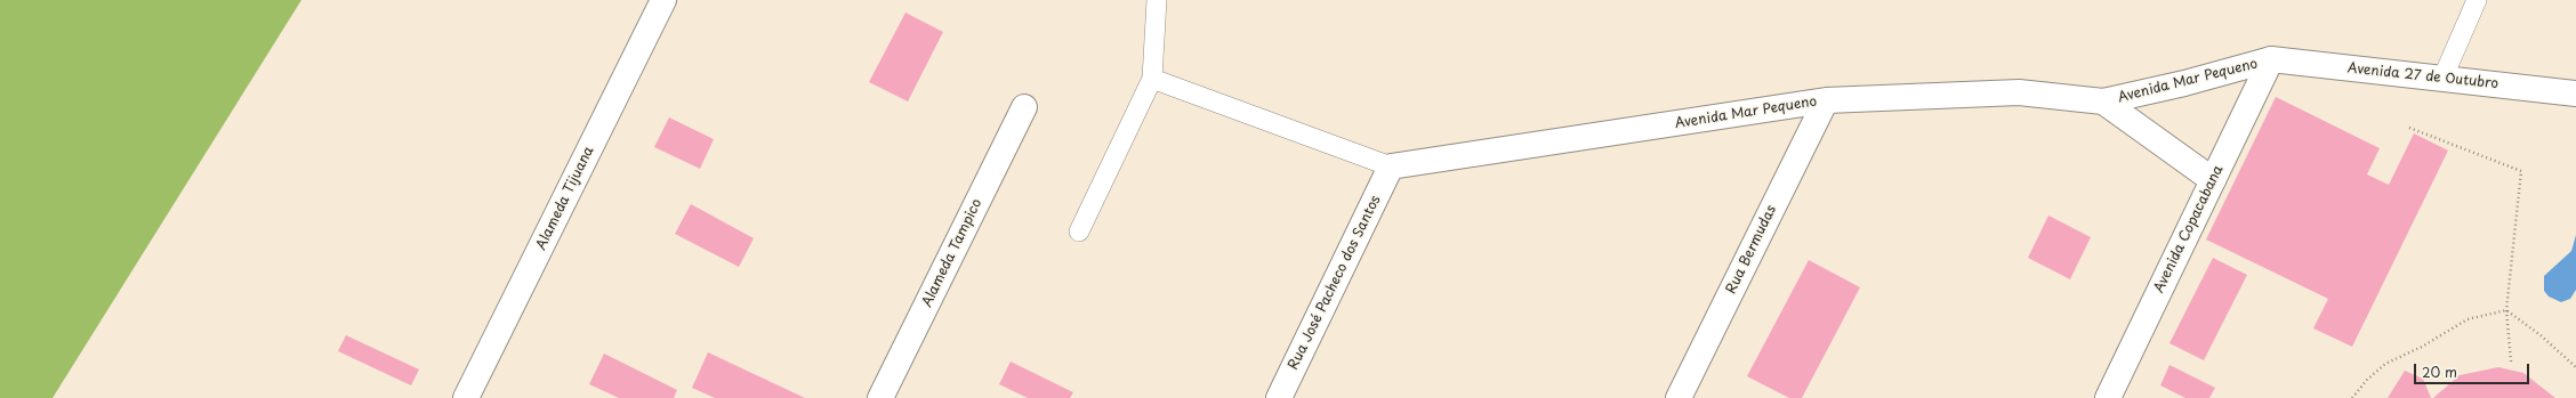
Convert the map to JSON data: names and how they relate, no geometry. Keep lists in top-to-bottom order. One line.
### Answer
{"streets":{"street":["Avenida 27 de Outubro","Avenida Mar Pequeno","Alameda Tijuana","Avenida Copacabana","Rua Bermudas","Alameda Tampico","Rua José Pacheco dos Santos"]},"crossings":[["Avenida 27 de Outubro","Avenida Mar Pequeno"],["Avenida 27 de Outubro","Avenida Copacabana"],["Avenida Mar Pequeno","Avenida Copacabana"],["Avenida Mar Pequeno","Rua Bermudas"],["Avenida Mar Pequeno","Rua José Pacheco dos Santos"]],"scale_bar":"20 m"}
